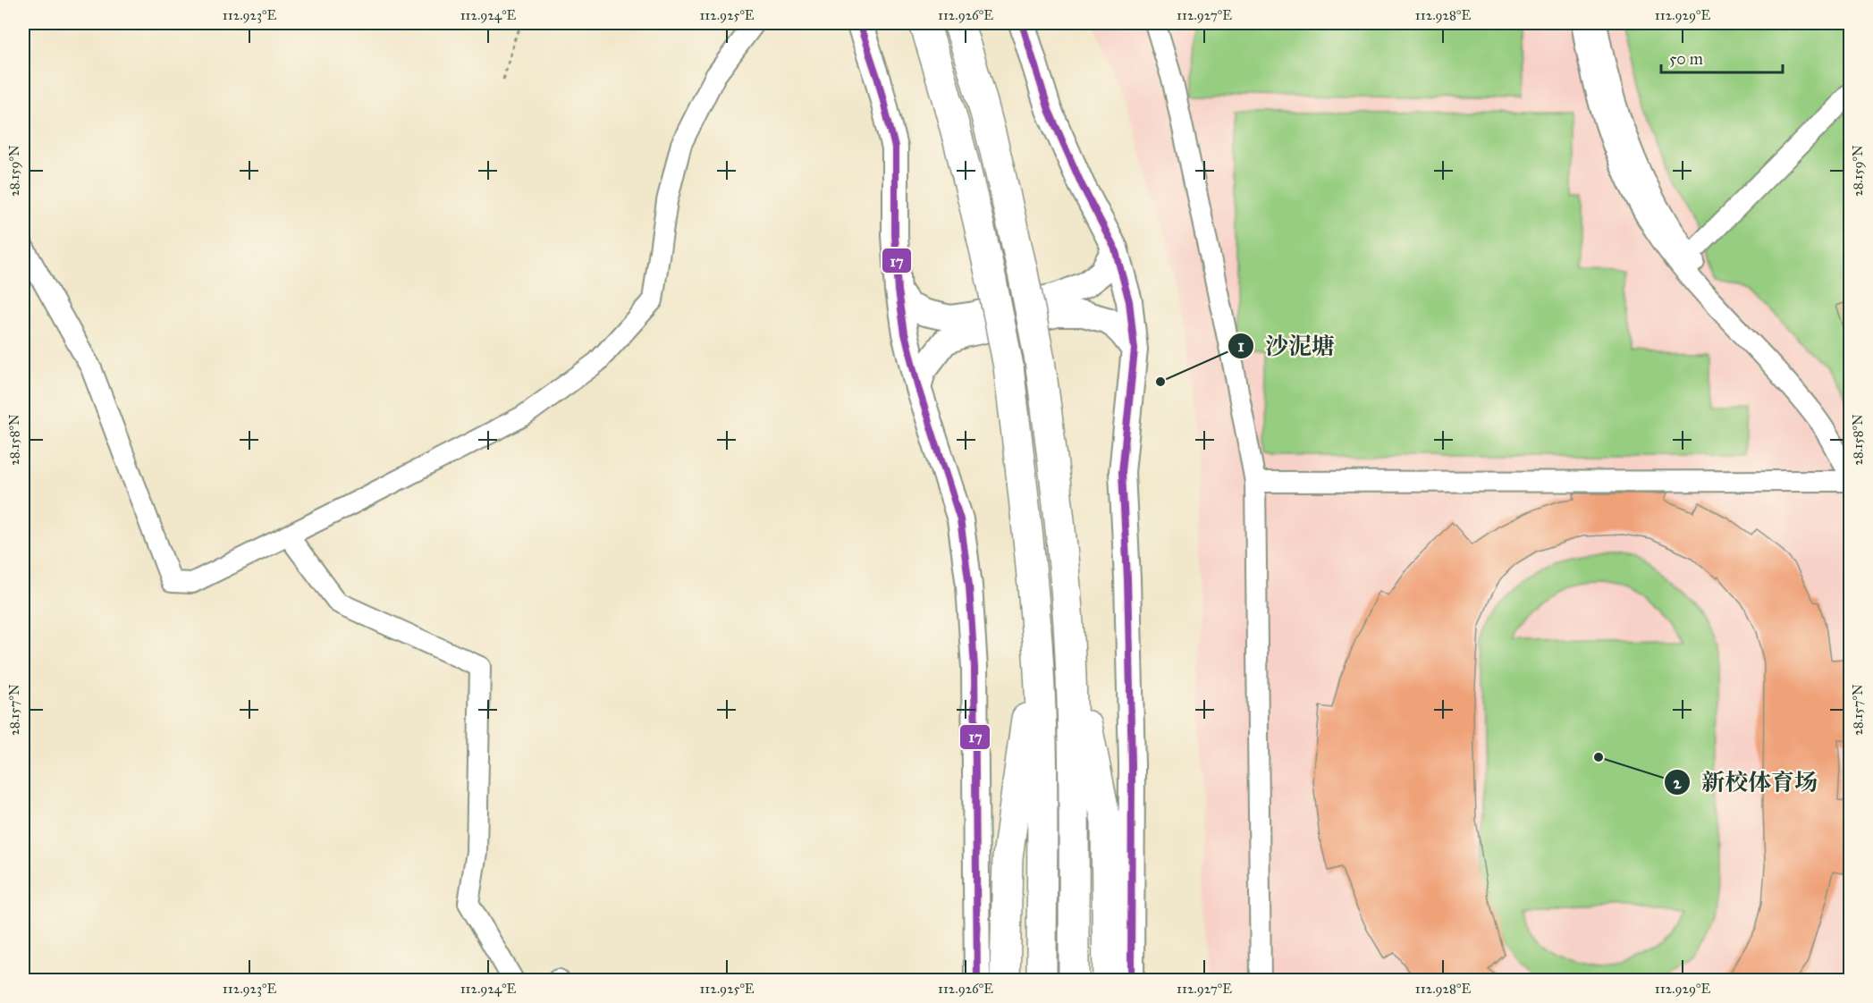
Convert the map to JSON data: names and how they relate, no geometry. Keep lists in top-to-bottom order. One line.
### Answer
{"places":["沙泥塘","新校体育场"],"lines":["transit line 17"],"scale_bar":"50 m","coordinates":["112.923°E","112.924°E","112.925°E","112.926°E","112.927°E","112.928°E","112.929°E","28.159°N","28.158°N","28.157°N"]}
